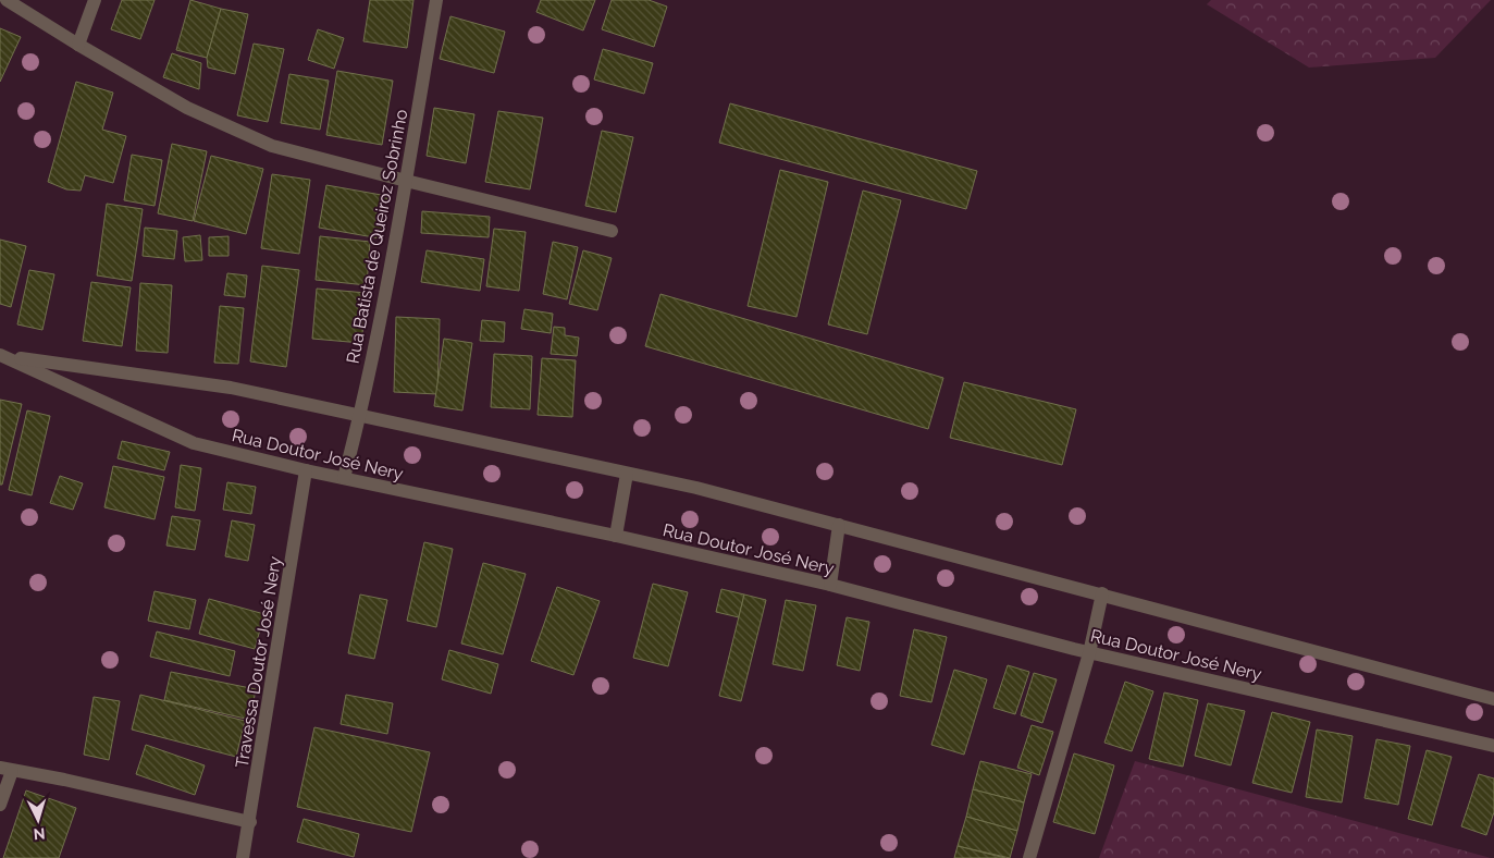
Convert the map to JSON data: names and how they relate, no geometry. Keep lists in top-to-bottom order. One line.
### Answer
{"streets":{"street":["Rua Batista de Queiroz Sobrinho","Rua Doutor José Nery","Travessa Doutor José Nery"]},"crossings":[["Rua Batista de Queiroz Sobrinho","Rua Doutor José Nery"],["Rua Doutor José Nery","Travessa Doutor José Nery"]],"north":"bottom"}
